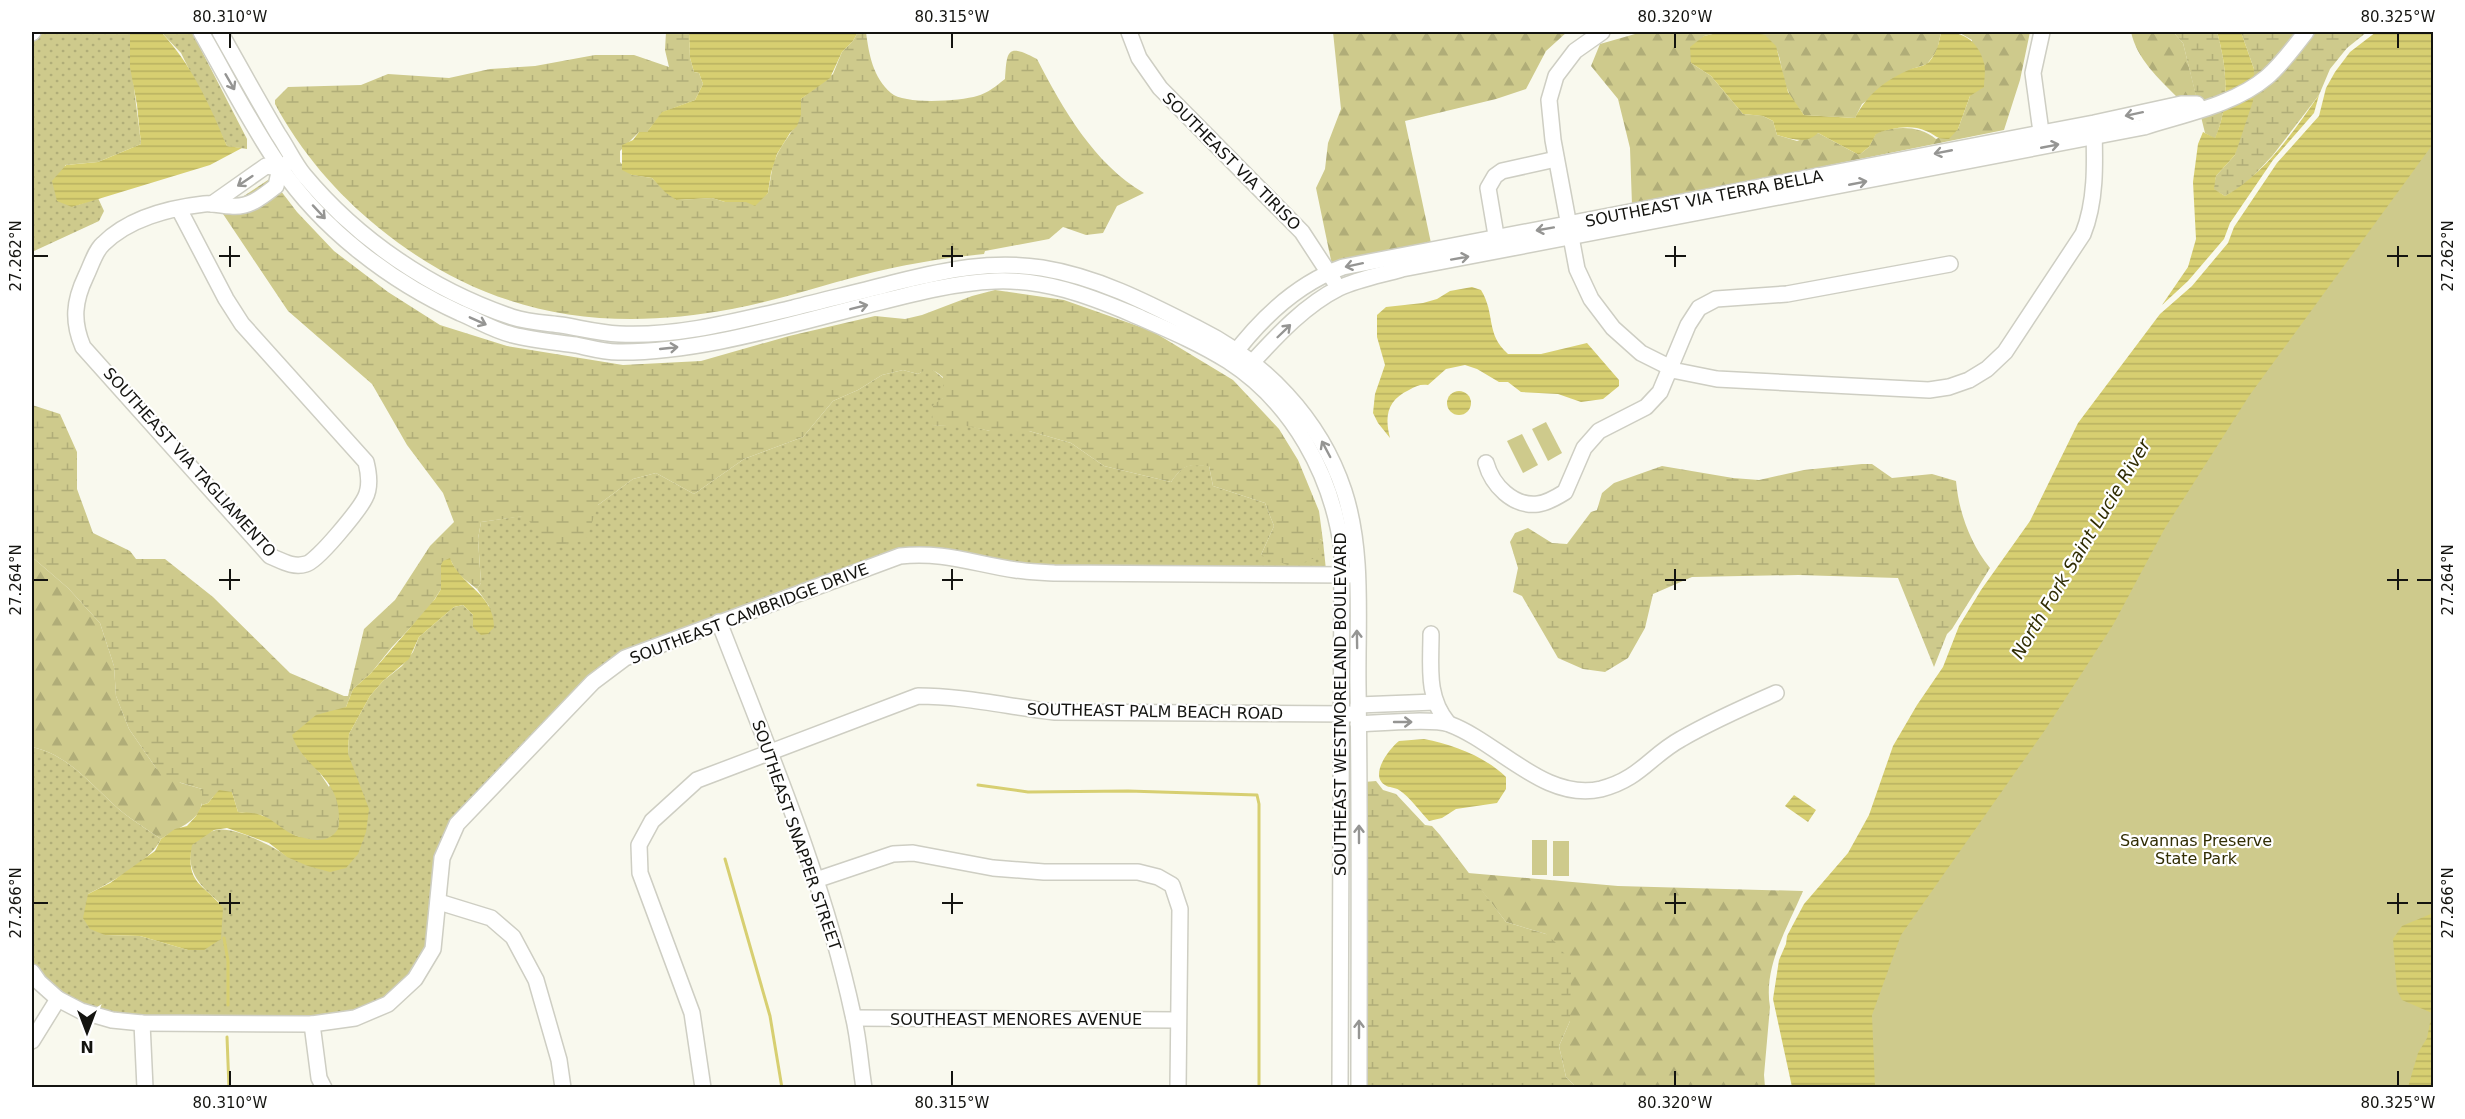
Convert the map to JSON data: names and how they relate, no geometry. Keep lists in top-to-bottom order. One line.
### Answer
{"streets":{"street":["SOUTHEAST VIA TIRISO","SOUTHEAST VIA TERRA BELLA","SOUTHEAST VIA TAGLIAMENTO","SOUTHEAST CAMBRIDGE DRIVE","SOUTHEAST WESTMORELAND BOULEVARD","SOUTHEAST PALM BEACH ROAD","SOUTHEAST SNAPPER STREET","SOUTHEAST MENORES AVENUE"]},"crossings":[["SOUTHEAST VIA TIRISO","SOUTHEAST VIA TERRA BELLA"],["SOUTHEAST VIA TERRA BELLA","SOUTHEAST WESTMORELAND BOULEVARD"],["SOUTHEAST VIA TAGLIAMENTO","SOUTHEAST WESTMORELAND BOULEVARD"],["SOUTHEAST CAMBRIDGE DRIVE","SOUTHEAST WESTMORELAND BOULEVARD"],["SOUTHEAST CAMBRIDGE DRIVE","SOUTHEAST SNAPPER STREET"],["SOUTHEAST WESTMORELAND BOULEVARD","SOUTHEAST PALM BEACH ROAD"],["SOUTHEAST PALM BEACH ROAD","SOUTHEAST SNAPPER STREET"],["SOUTHEAST SNAPPER STREET","SOUTHEAST MENORES AVENUE"]],"water":["North Fork Saint Lucie River"],"parks":["Savannas Preserve State Park"],"north":"bottom","coordinates":["80.310°W","80.315°W","80.320°W","80.325°W","27.262°N","27.264°N","27.266°N"]}
